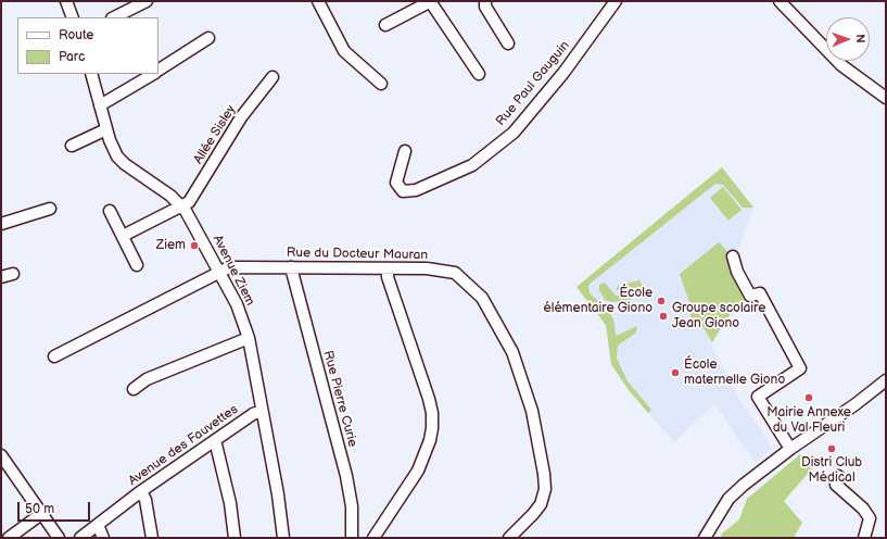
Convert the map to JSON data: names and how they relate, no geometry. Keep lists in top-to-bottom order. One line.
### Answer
{"streets":{"street":["Rue Paul Gauguin","Allée Sisley","Rue du Docteur Mauran","Avenue Ziem","Rue Pierre Curie","Avenue des Fauvettes"]},"crossings":[["Allée Sisley","Avenue Ziem"],["Rue du Docteur Mauran","Avenue Ziem"],["Rue du Docteur Mauran","Rue Pierre Curie"],["Avenue Ziem","Avenue des Fauvettes"]],"places":["Ziem","École élémentaire Giono","Groupe scolaire Jean Giono","École maternelle Giono","Mairie Annexe du Val Fleuri","Distri Club Médical"],"legend":["Route","Parc"],"scale_bar":"50 m","north":"right"}
